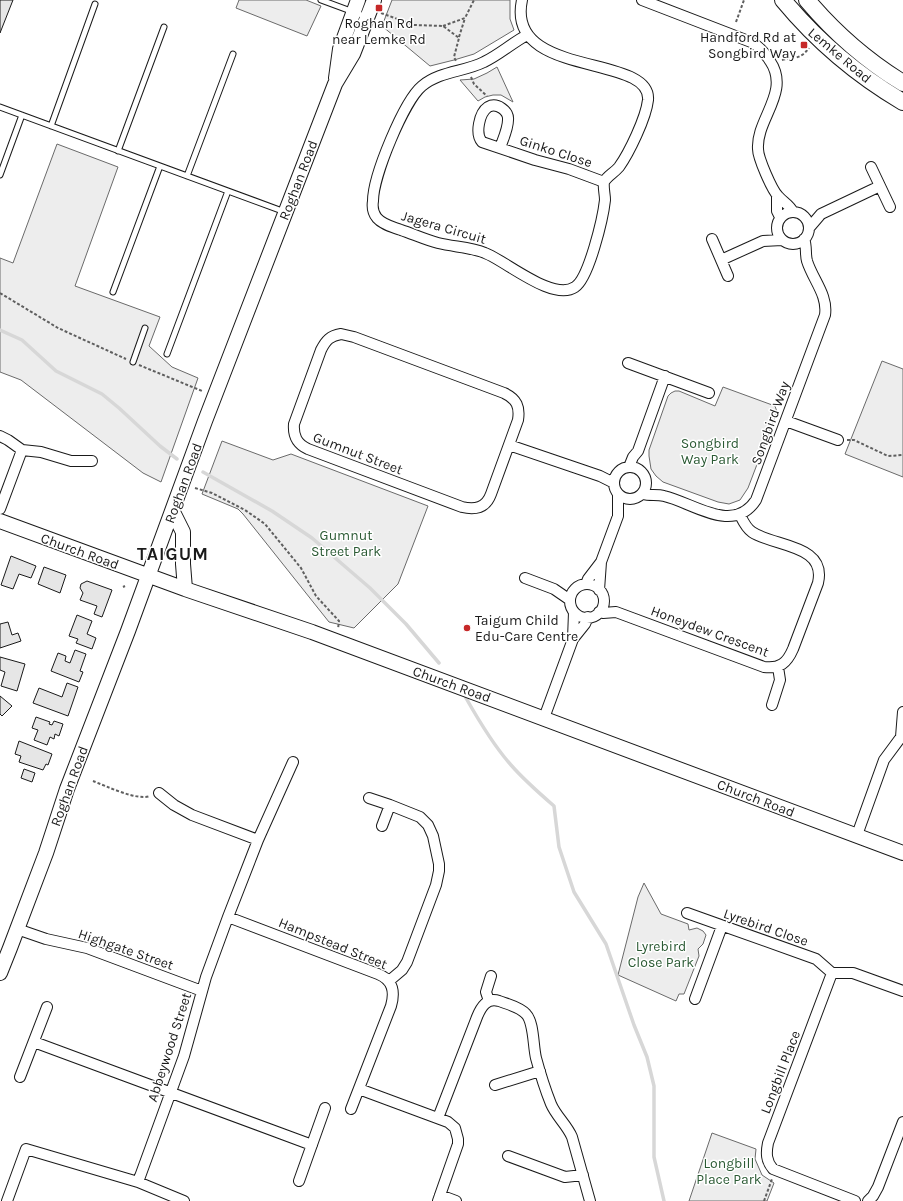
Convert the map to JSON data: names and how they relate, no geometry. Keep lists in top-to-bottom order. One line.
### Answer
{"streets":{"main road":["Lemke Road","Roghan Road","Church Road"],"street":["Ginko Close","Jagera Circuit","Songbird Way","Gumnut Street","Honeydew Crescent","Lyrebird Close","Hampstead Street","Highgate Street","Abbeywood Street","Longbill Place"]},"crossings":[["Ginko Close","Jagera Circuit"],["Roghan Road","Church Road"],["Roghan Road","Highgate Street"],["Songbird Way","Honeydew Crescent"],["Lyrebird Close","Longbill Place"],["Hampstead Street","Abbeywood Street"],["Highgate Street","Abbeywood Street"]],"districts":["TAIGUM"],"parks":["Songbird Way Park","Gumnut Street Park","Lyrebird Close Park","Longbill Place Park"],"places":{"transit":["Roghan Rd near Lemke Rd","Handford Rd at Songbird Way"],"other":["Taigum Child Edu-Care Centre"]}}
